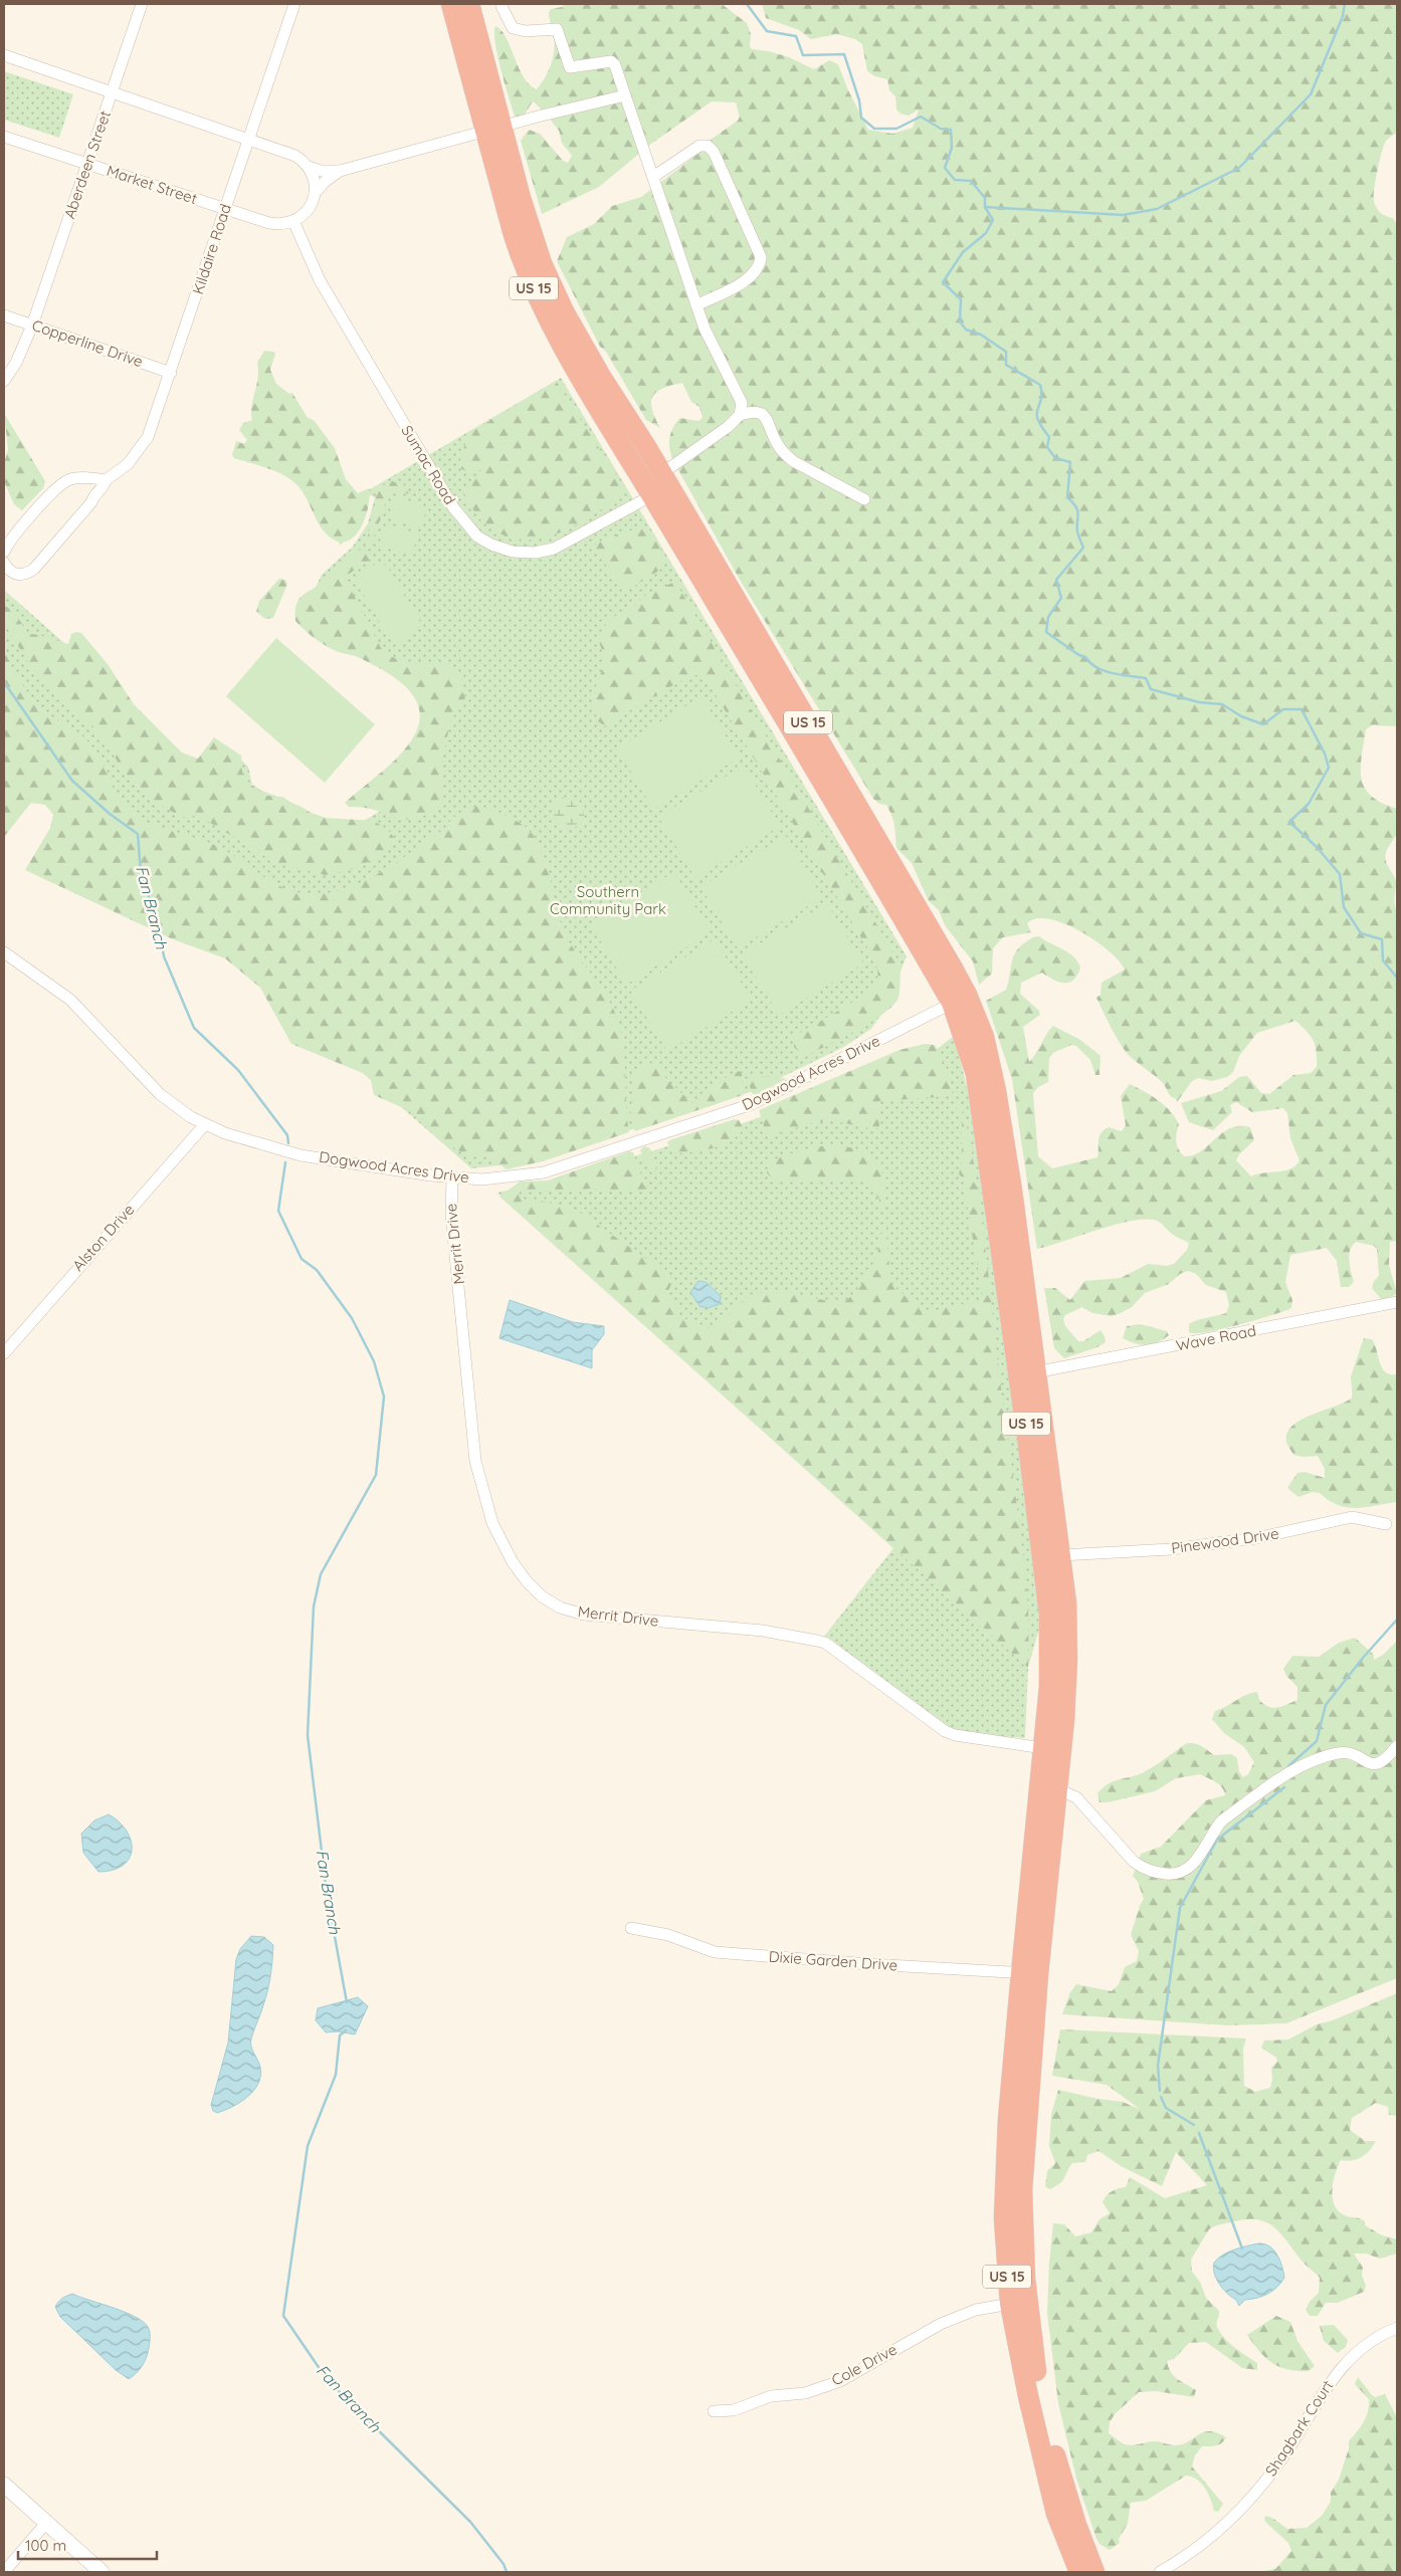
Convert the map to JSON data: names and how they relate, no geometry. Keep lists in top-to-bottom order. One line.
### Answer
{"streets":{"highway":["US 15"],"street":["Aberdeen Street","Market Street","Kildaire Road","Copperline Drive","Sumac Road","Dogwood Acres Drive","Alston Drive","Merrit Drive","Wave Road","Pinewood Drive","Dixie Garden Drive","Cole Drive","Shagbark Court"]},"crossings":[["Aberdeen Street","Market Street"],["Aberdeen Street","Copperline Drive"],["Market Street","Kildaire Road"],["Market Street","Sumac Road"],["Kildaire Road","Copperline Drive"],["Kildaire Road","Sumac Road"],["US 15","Sumac Road"],["US 15","Dogwood Acres Drive"],["US 15","Merrit Drive"],["US 15","Wave Road"],["US 15","Pinewood Drive"],["US 15","Dixie Garden Drive"],["US 15","Cole Drive"],["Dogwood Acres Drive","Alston Drive"],["Dogwood Acres Drive","Merrit Drive"]],"water":["Fan Branch"],"parks":["Southern Community Park"],"scale_bar":"100 m"}
